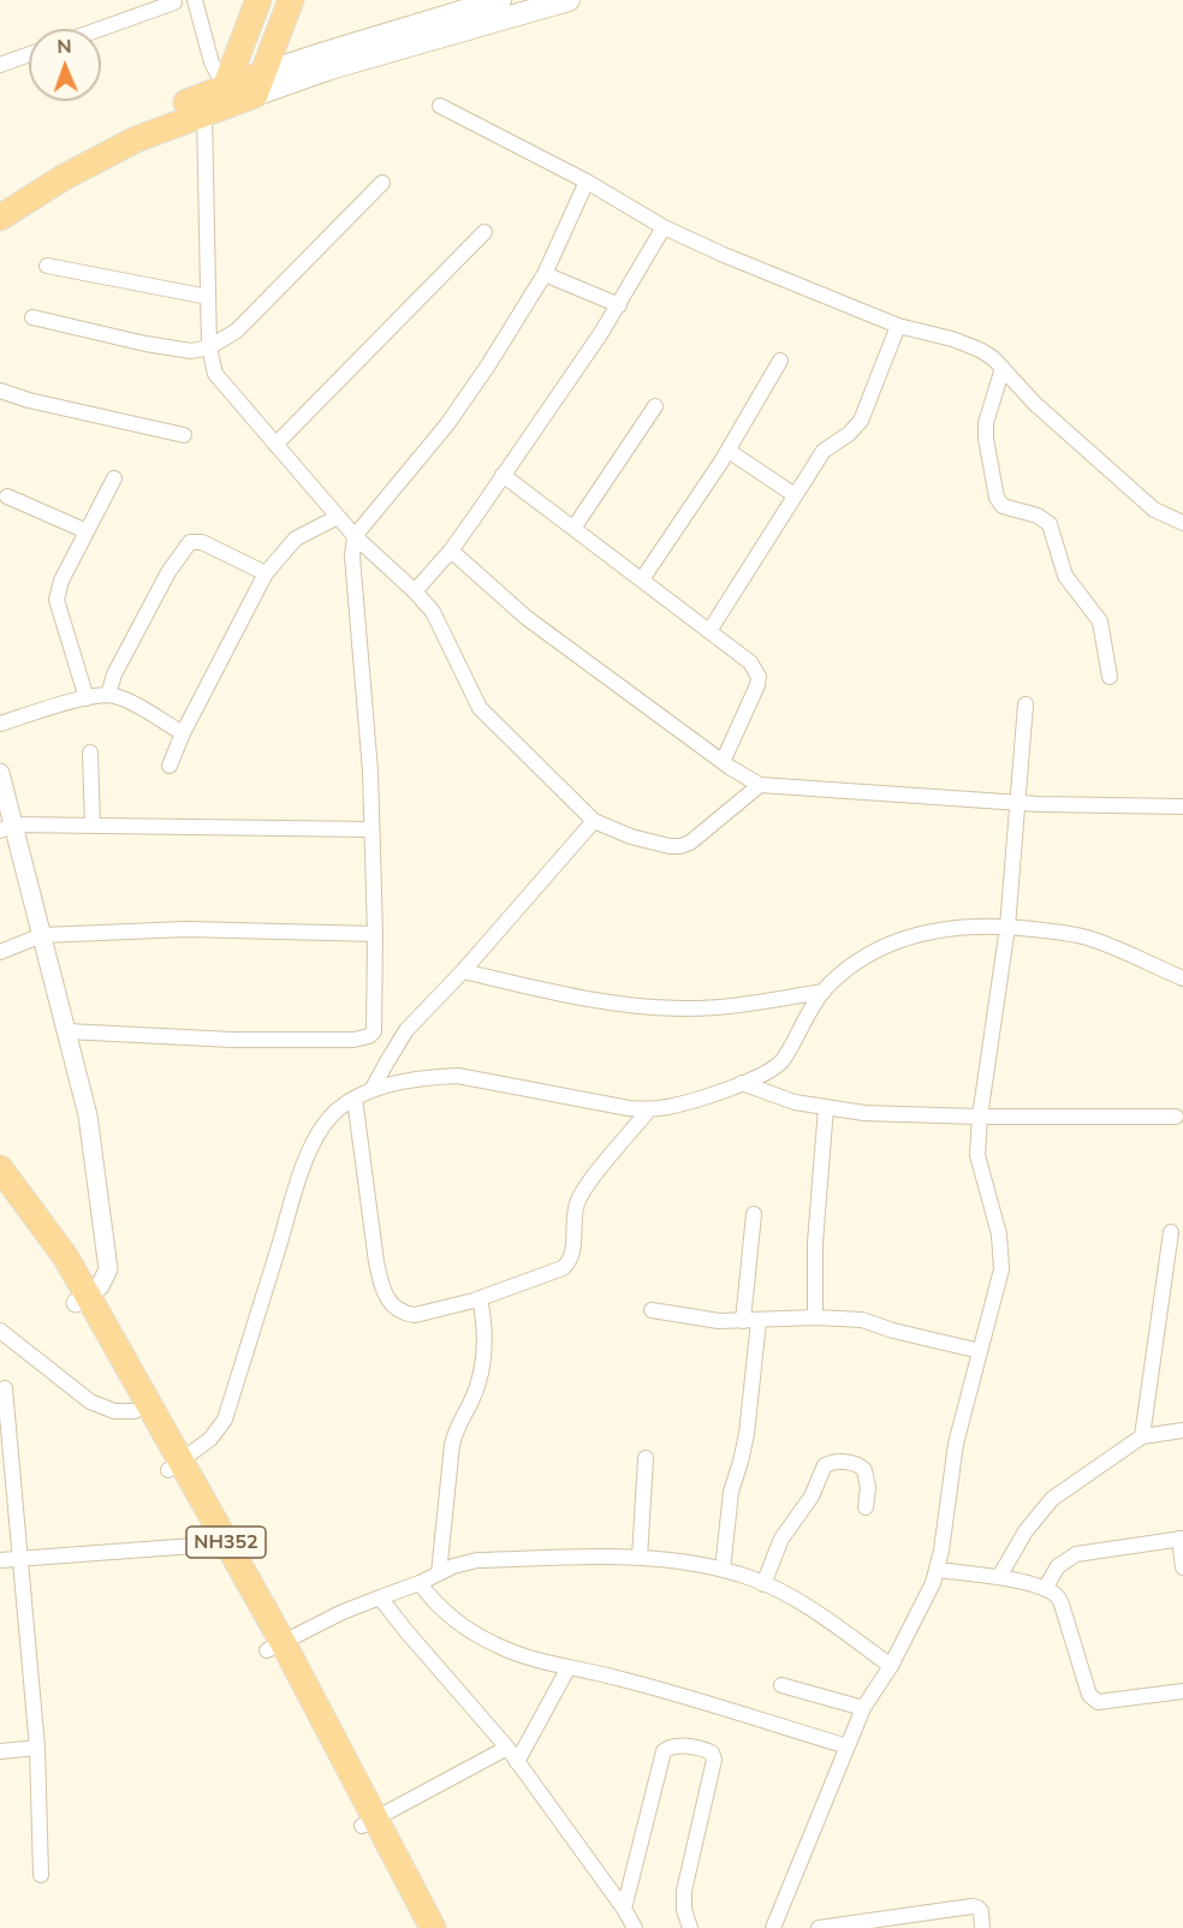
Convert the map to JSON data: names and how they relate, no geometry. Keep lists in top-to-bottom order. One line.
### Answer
{"streets":{"highway":["NH352"]},"north":"top"}
